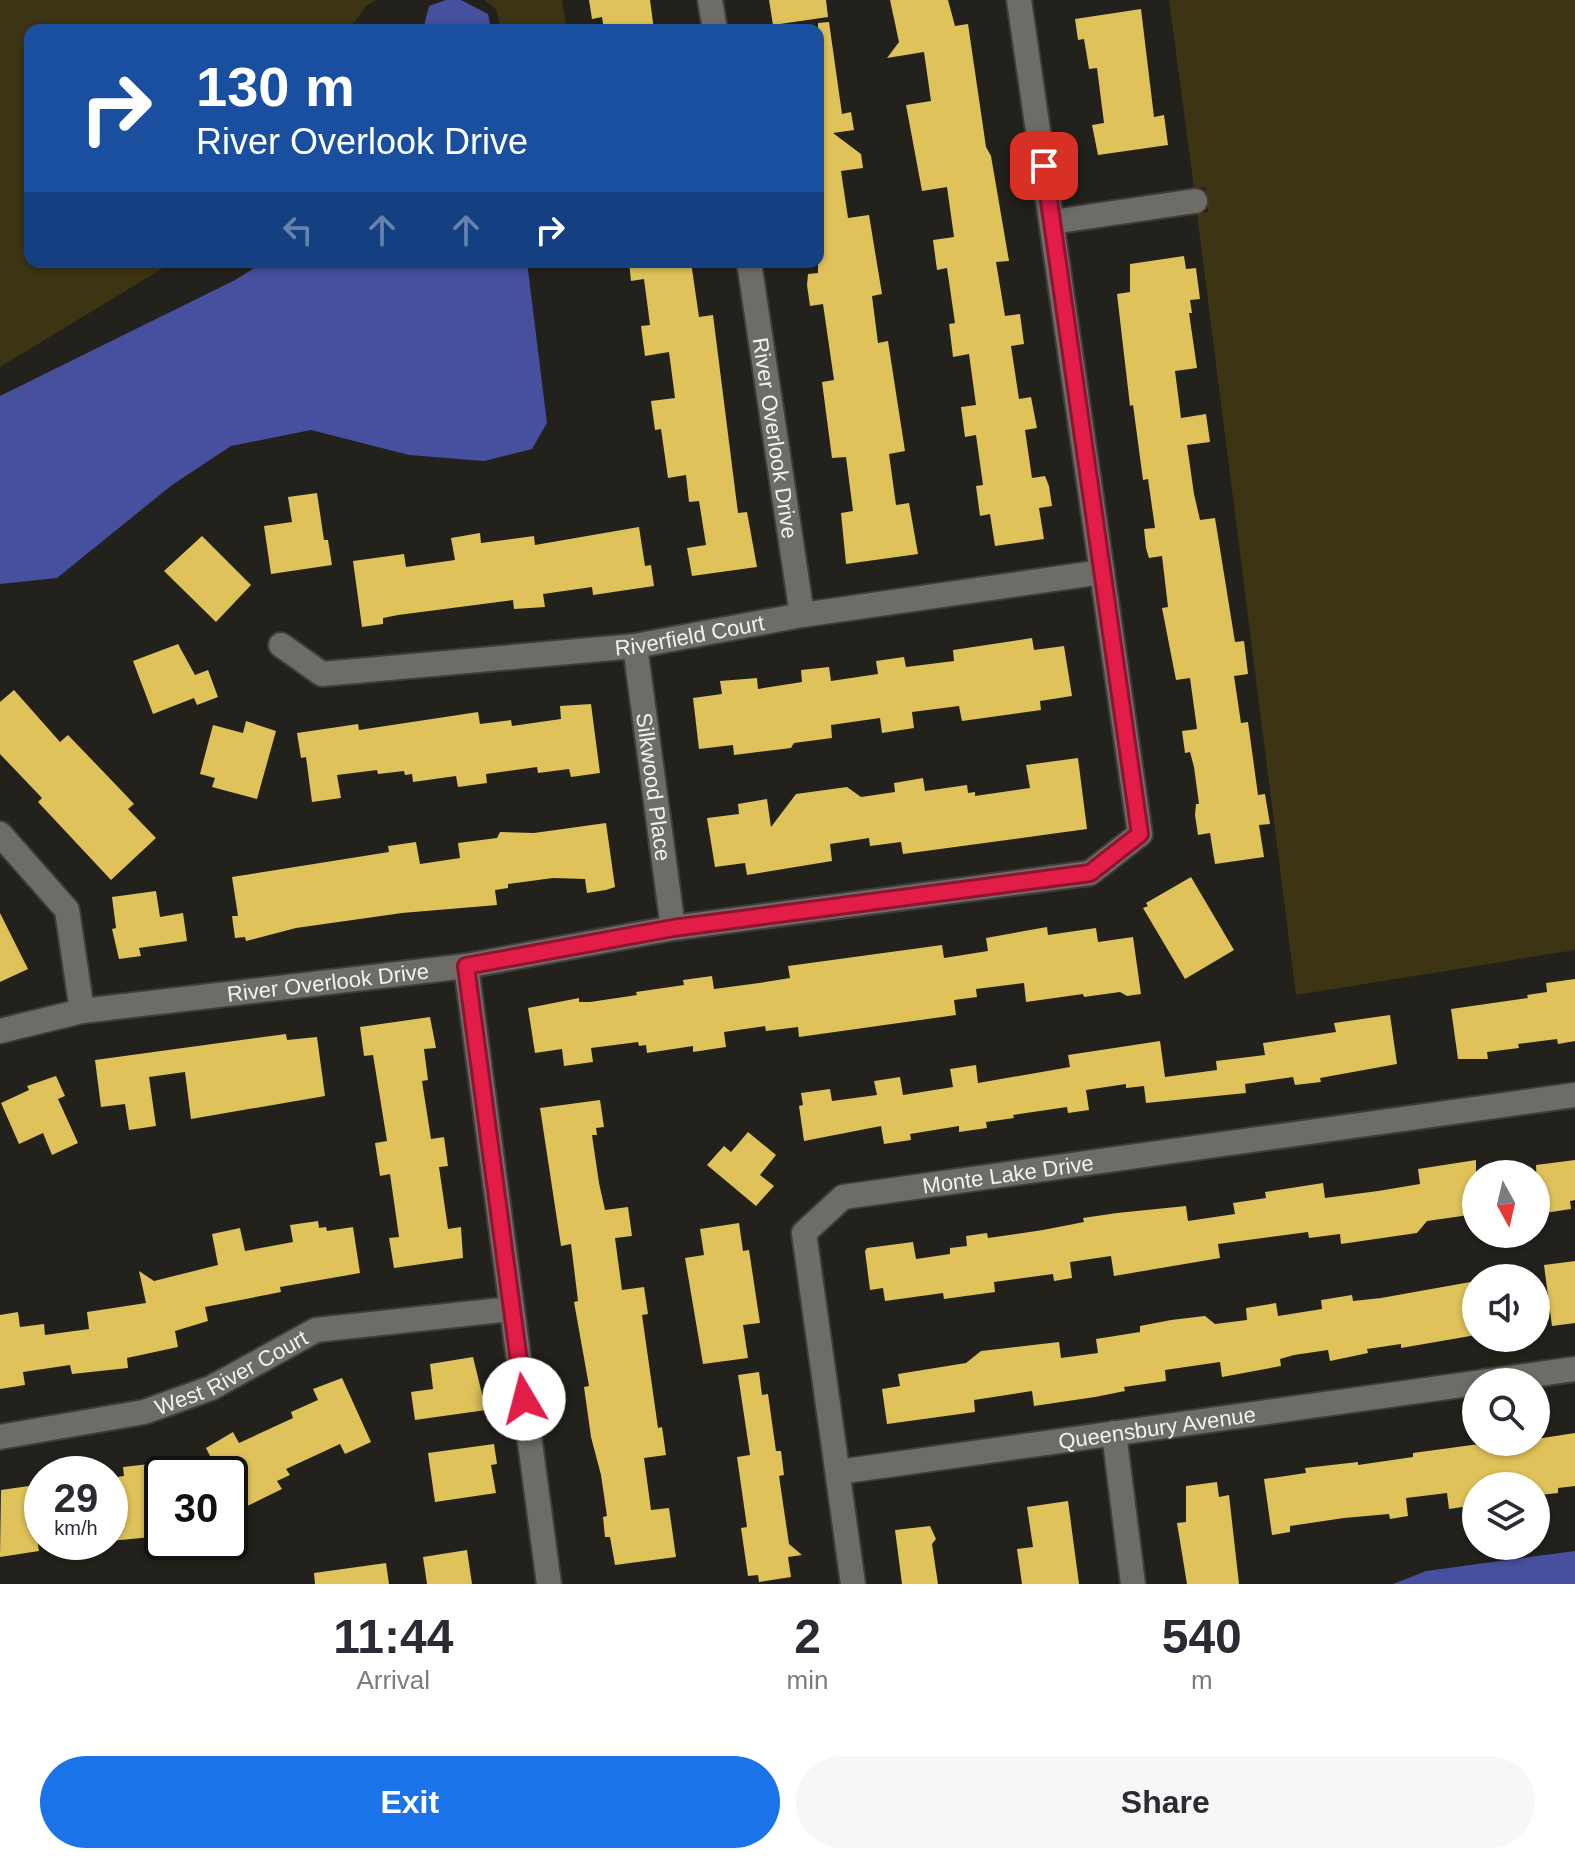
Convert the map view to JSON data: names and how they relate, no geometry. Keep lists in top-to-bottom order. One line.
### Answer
{"streets":{"street":["River Overlook Drive","Riverfield Court","Silkwood Place","Monte Lake Drive","West River Court","Queensbury Avenue"]},"crossings":[["River Overlook Drive","Riverfield Court"],["River Overlook Drive","Silkwood Place"],["Riverfield Court","Silkwood Place"],["Monte Lake Drive","Queensbury Avenue"]],"north":"bottom","page":{"turn":["130 m","River Overlook Drive"],"speed":"29 km/h","limit":"30","eta":["11:44","Arrival","2","min","540","m"],"buttons":["Exit","Share"]}}
